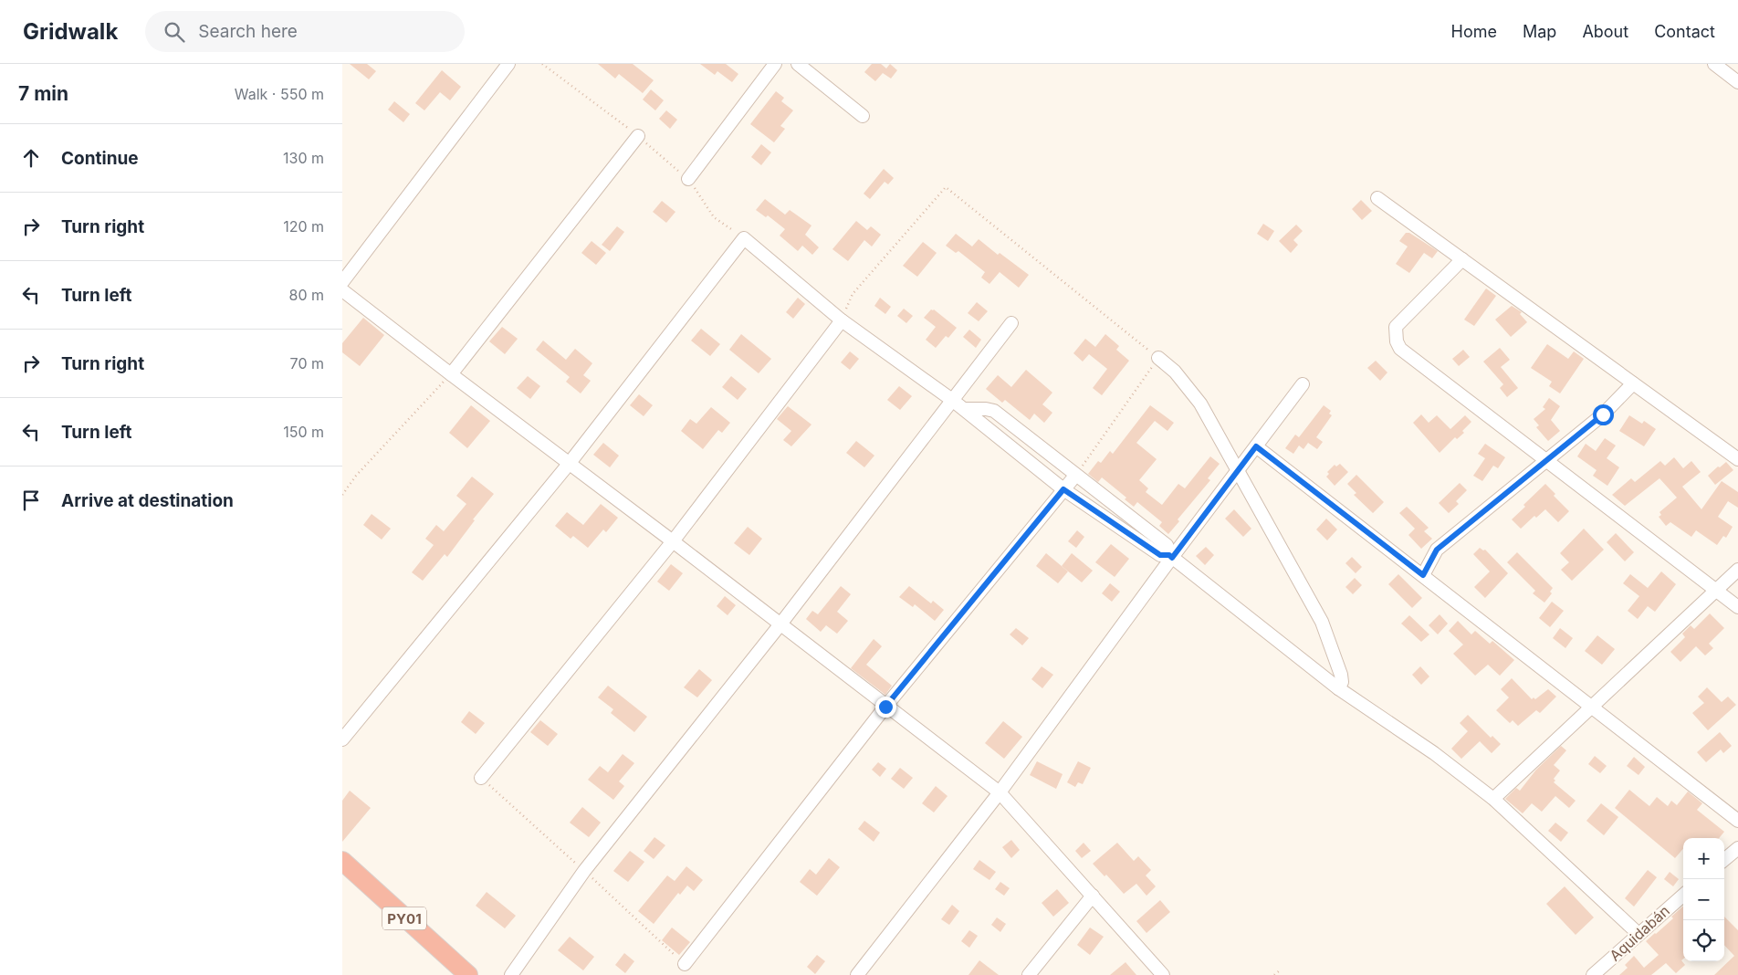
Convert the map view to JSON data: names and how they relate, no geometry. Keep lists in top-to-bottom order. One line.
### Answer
{"streets":{"highway":["PY01"],"street":["Aquidabán"]},"page":{"header":"Gridwalk","search":"Search here","nav":["Home","Map","About","Contact"],"heading":["7 min","Walk · 550 m"],"list":[["Continue","130 m"],["Turn right","120 m"],["Turn left","80 m"],["Turn right","70 m"],["Turn left","150 m"],"Arrive at destination"],"map_buttons":["+","−"]}}
